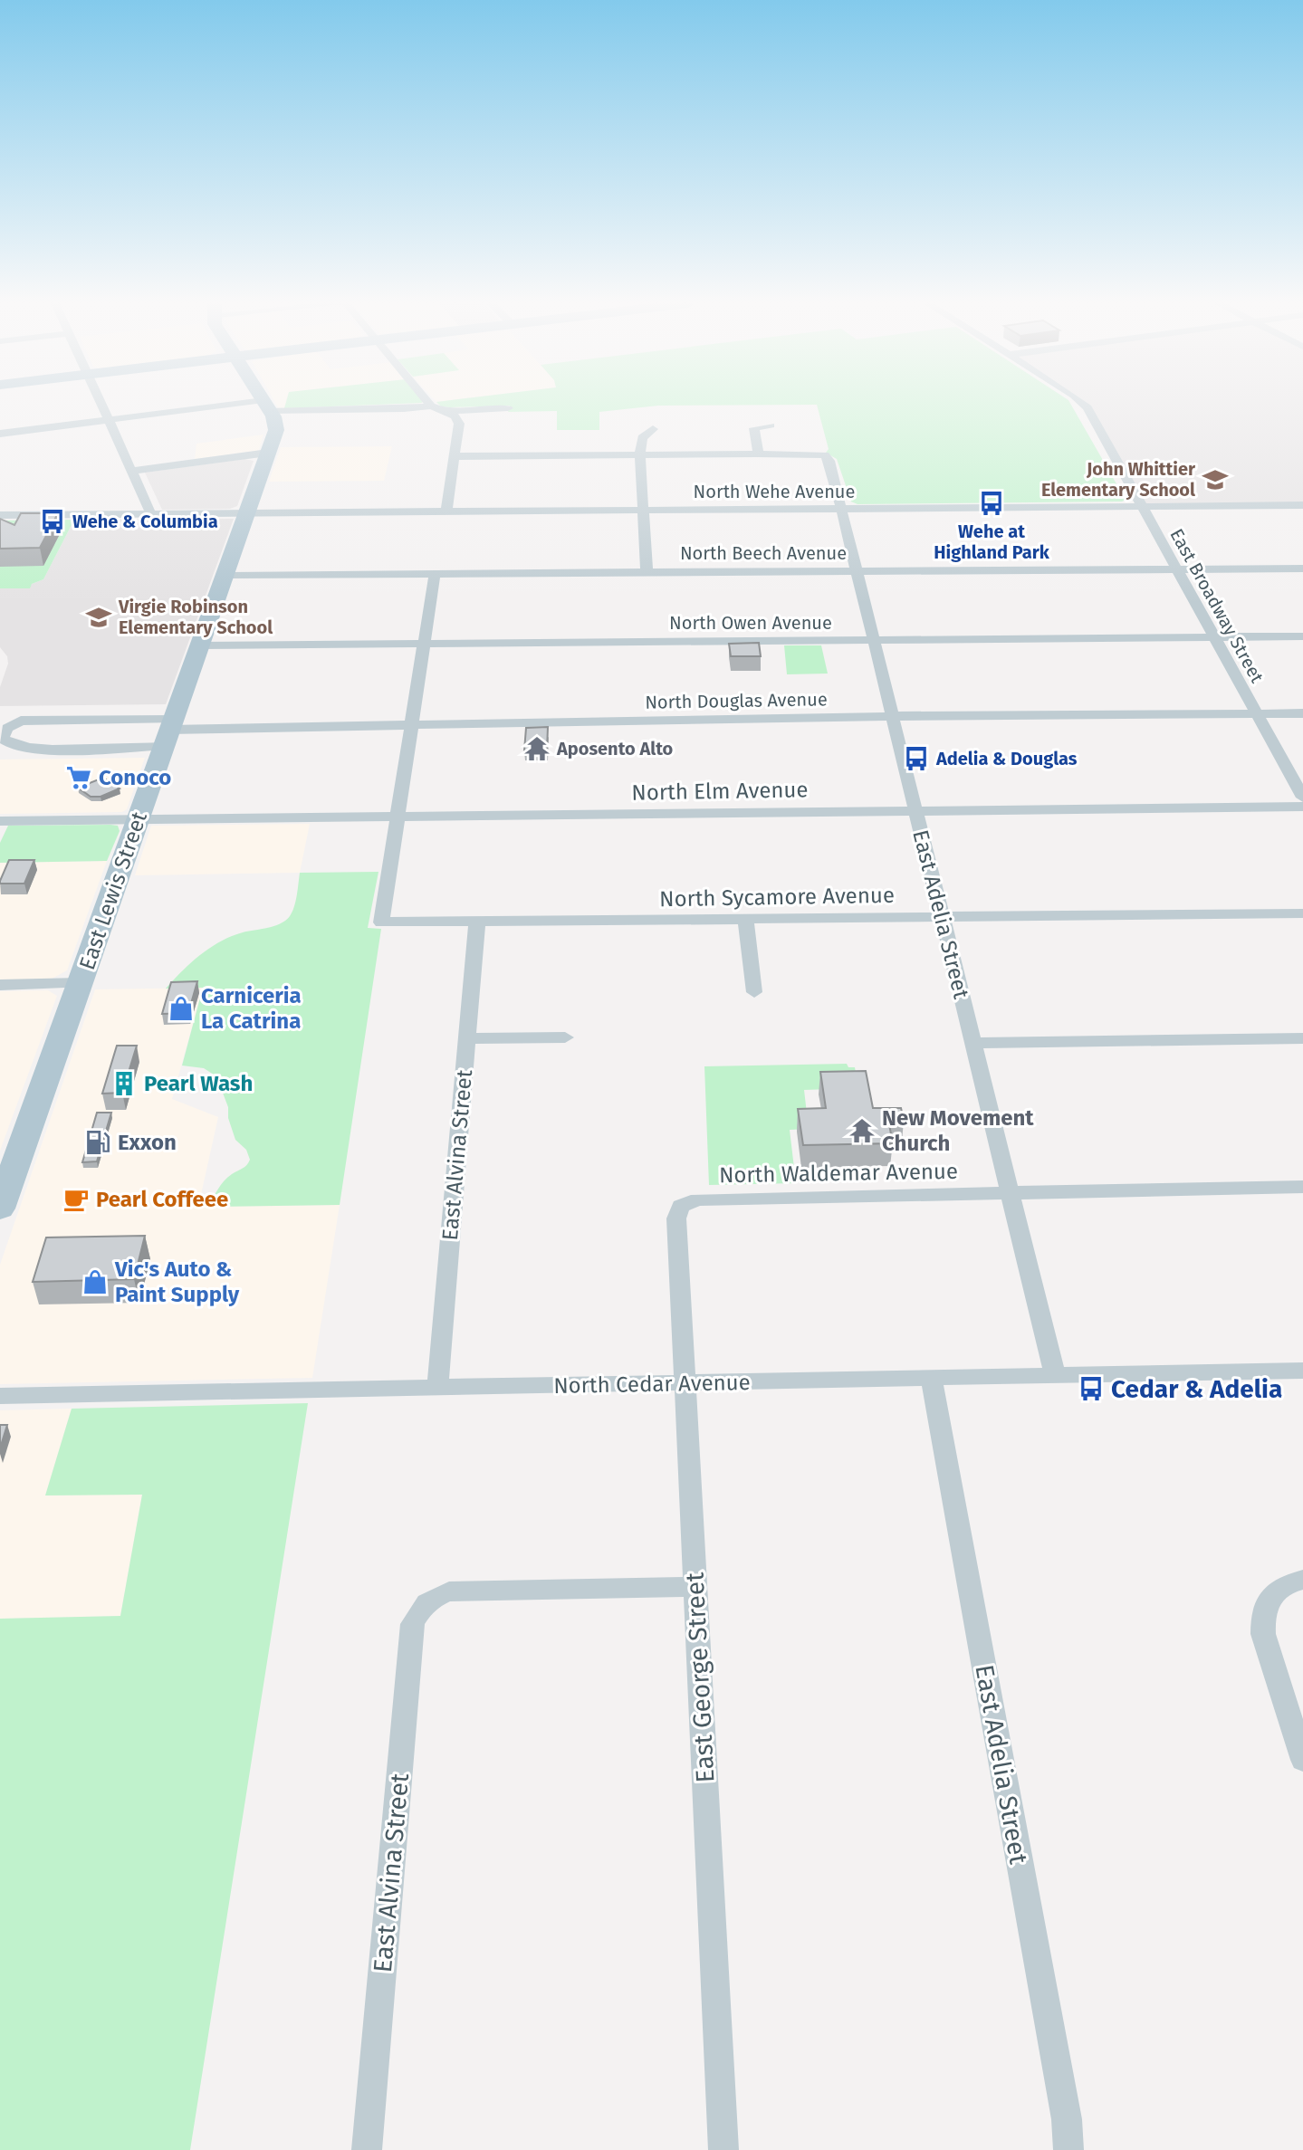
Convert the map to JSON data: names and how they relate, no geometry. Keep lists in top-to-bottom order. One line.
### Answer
{"streets":{"main road":["East Lewis Street"],"street":["North Wehe Avenue","North Beech Avenue","East Broadway Street","North Owen Avenue","North Douglas Avenue","North Elm Avenue","North Sycamore Avenue","East Adelia Street","East Alvina Street","North Waldemar Avenue","North Cedar Avenue","East George Street"]},"crossings":[["North Wehe Avenue","East Broadway Street"],["North Wehe Avenue","East Lewis Street"],["North Wehe Avenue","East Adelia Street"],["North Beech Avenue","East Broadway Street"],["North Beech Avenue","East Lewis Street"],["North Beech Avenue","East Adelia Street"],["East Broadway Street","North Owen Avenue"],["East Broadway Street","North Douglas Avenue"],["North Owen Avenue","East Lewis Street"],["North Owen Avenue","East Adelia Street"],["North Douglas Avenue","East Lewis Street"],["North Douglas Avenue","East Adelia Street"],["North Elm Avenue","East Lewis Street"],["North Elm Avenue","North Sycamore Avenue"],["North Elm Avenue","East Adelia Street"],["North Sycamore Avenue","East Adelia Street"],["North Sycamore Avenue","East Alvina Street"],["East Adelia Street","North Waldemar Avenue"],["East Adelia Street","North Cedar Avenue"],["East Alvina Street","North Cedar Avenue"],["East Alvina Street","East George Street"],["North Waldemar Avenue","East George Street"],["North Cedar Avenue","East George Street"]],"places":{"school or university":["John Whittier Elementary School","Virgie Robinson Elementary School"],"bus stop":["Wehe at Highland Park","Wehe & Columbia","Adelia & Douglas","Cedar & Adelia"],"temple":["Aposento Alto","New Movement Church"],"supermarket":["Conoco"],"shop":["Carniceria La Catrina","Vic's Auto & Paint Supply"],"building":["Pearl Wash"],"fuel station":["Exxon"],"cafe":["Pearl Coffeee"]}}
